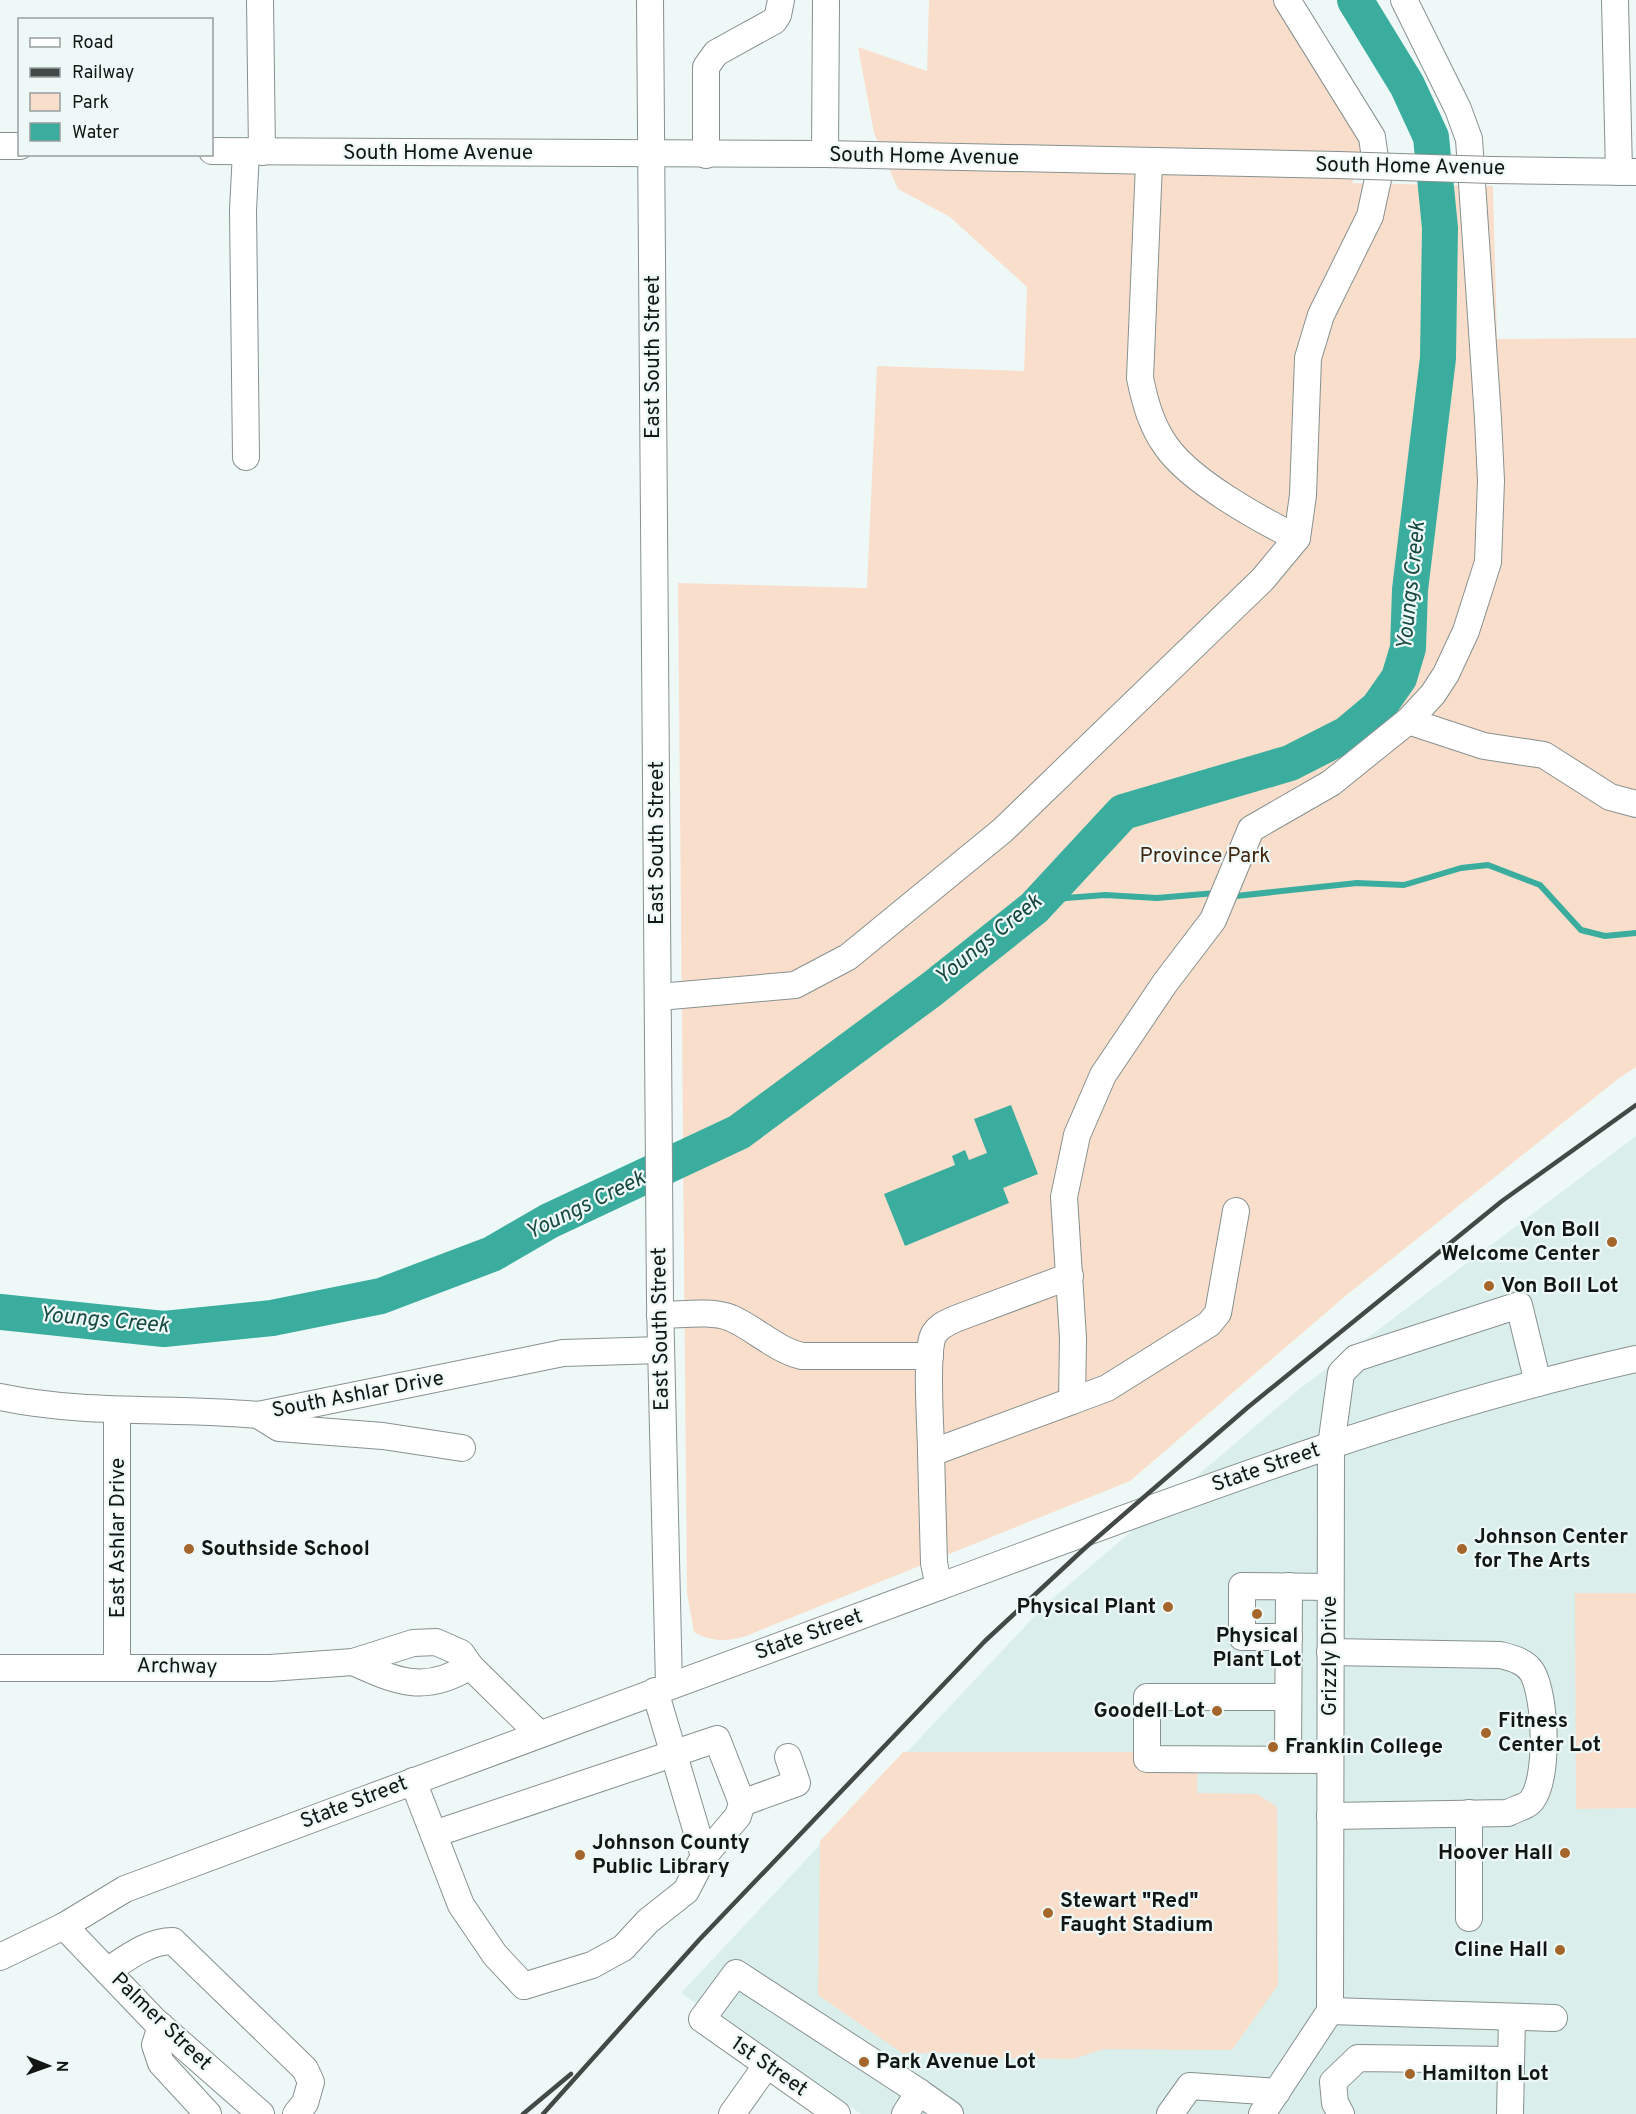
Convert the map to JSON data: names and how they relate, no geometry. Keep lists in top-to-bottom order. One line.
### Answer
{"streets":{"street":["South Home Avenue","East South Street","South Ashlar Drive","State Street","East Ashlar Drive","Grizzly Drive","Archway","Palmer Street","1st Street"]},"crossings":[["South Home Avenue","East South Street"],["East South Street","South Ashlar Drive"],["East South Street","State Street"],["South Ashlar Drive","East Ashlar Drive"],["State Street","Grizzly Drive"],["State Street","Archway"],["State Street","Palmer Street"],["East Ashlar Drive","Archway"]],"water":["Youngs Creek"],"parks":["Province Park"],"places":["Von Boll Welcome Center","Von Boll Lot","Southside School","Johnson Center for The Arts","Physical Plant","Physical Plant Lot","Goodell Lot","Fitness Center Lot","Franklin College","Hoover Hall","Johnson County Public Library","Stewart \"Red\" Faught Stadium","Cline Hall","Park Avenue Lot","Hamilton Lot"],"legend":["Road","Railway","Park","Water"],"north":"right"}
